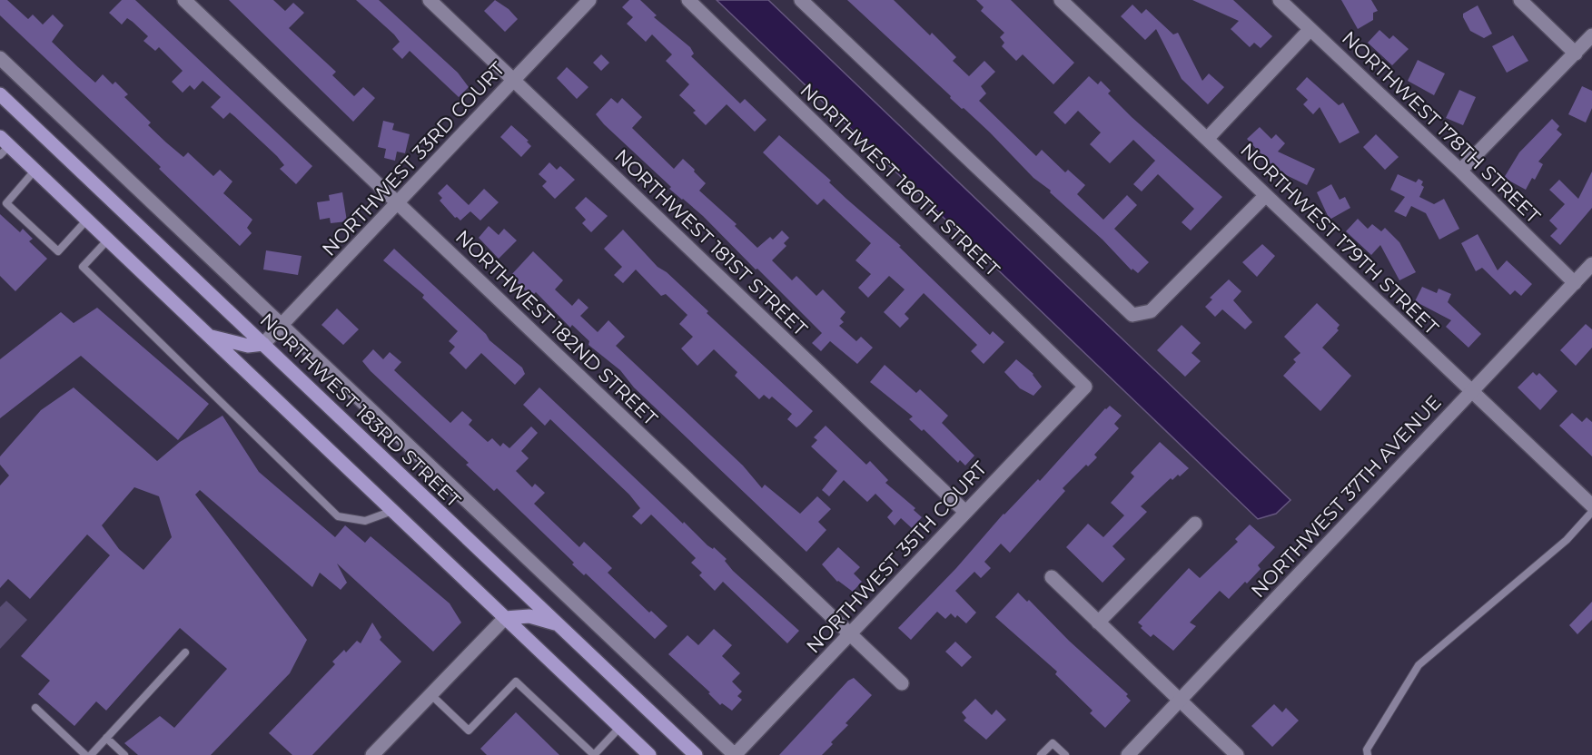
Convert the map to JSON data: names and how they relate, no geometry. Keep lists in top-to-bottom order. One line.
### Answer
{"streets":{"main road":["NORTHWEST 183RD STREET"],"street":["NORTHWEST 178TH STREET","NORTHWEST 33RD COURT","NORTHWEST 180TH STREET","NORTHWEST 179TH STREET","NORTHWEST 181ST STREET","NORTHWEST 182ND STREET","NORTHWEST 37TH AVENUE","NORTHWEST 35TH COURT"]},"crossings":[["NORTHWEST 178TH STREET","NORTHWEST 37TH AVENUE"],["NORTHWEST 33RD COURT","NORTHWEST 181ST STREET"],["NORTHWEST 33RD COURT","NORTHWEST 182ND STREET"],["NORTHWEST 33RD COURT","NORTHWEST 183RD STREET"],["NORTHWEST 180TH STREET","NORTHWEST 35TH COURT"],["NORTHWEST 179TH STREET","NORTHWEST 37TH AVENUE"],["NORTHWEST 181ST STREET","NORTHWEST 35TH COURT"],["NORTHWEST 182ND STREET","NORTHWEST 35TH COURT"]]}
